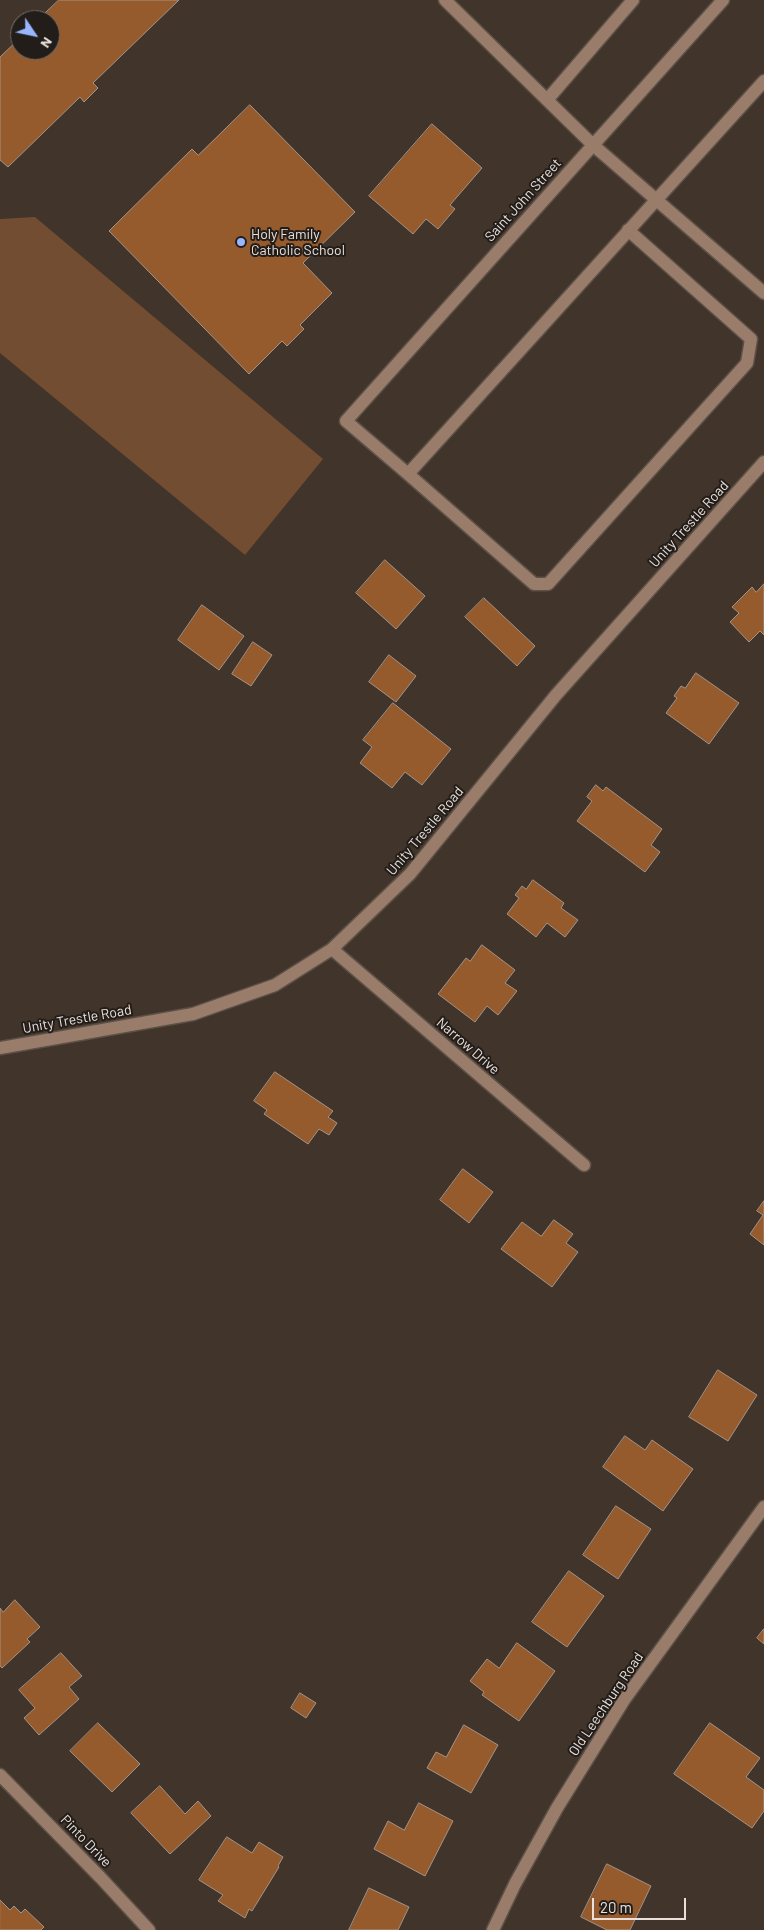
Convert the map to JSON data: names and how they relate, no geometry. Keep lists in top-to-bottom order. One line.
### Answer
{"streets":{"street":["Saint John Street","Unity Trestle Road","Narrow Drive","Old Leechburg Road","Pinto Drive"]},"crossings":[["Unity Trestle Road","Narrow Drive"]],"places":["Holy Family Catholic School"],"scale_bar":"20 m","north":"bottom right"}
